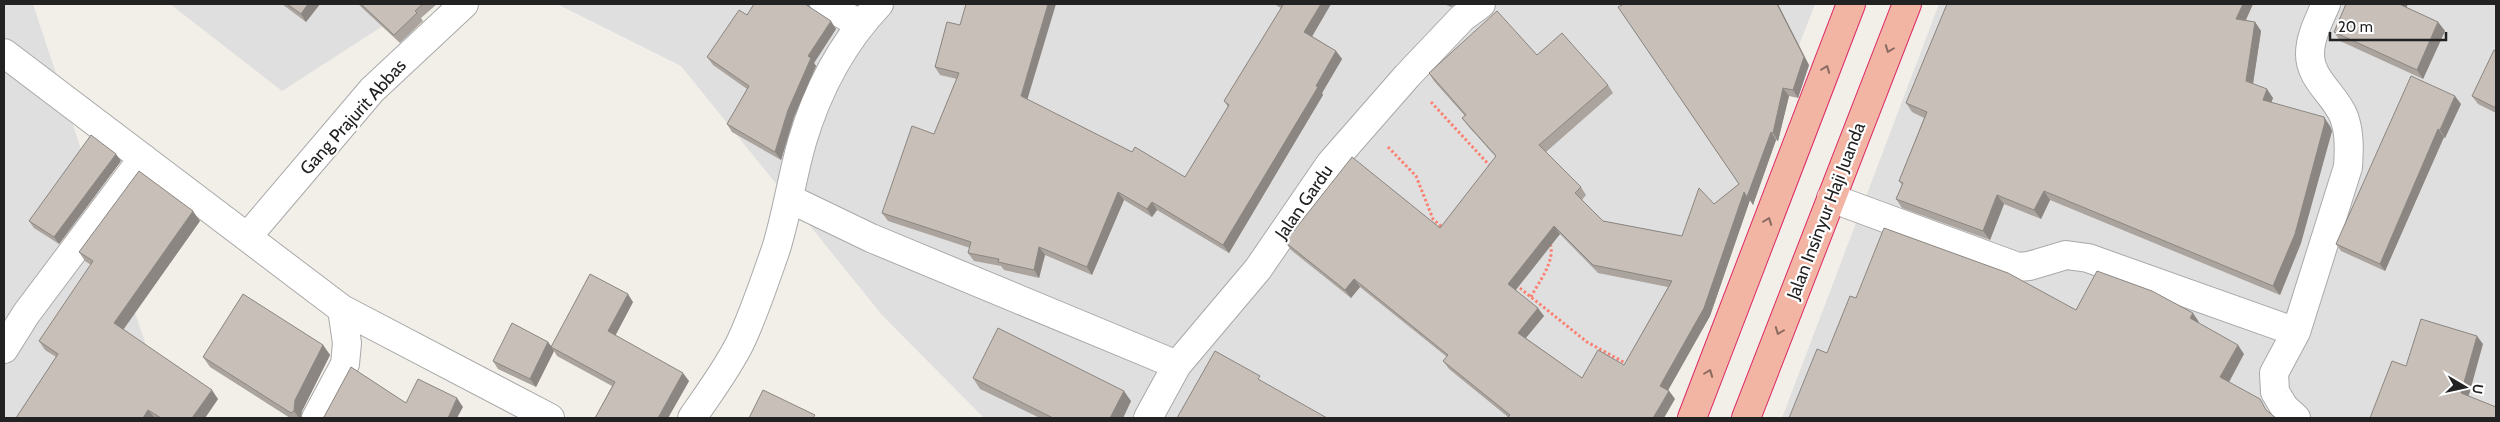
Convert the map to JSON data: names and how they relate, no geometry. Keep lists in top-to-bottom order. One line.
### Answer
{"streets":{"highway":["Jalan Insinyur Haji Juanda"],"street":["Gang Prajurit Abbas","Jalan Gardu"]},"scale_bar":"20 m","north":"right"}
